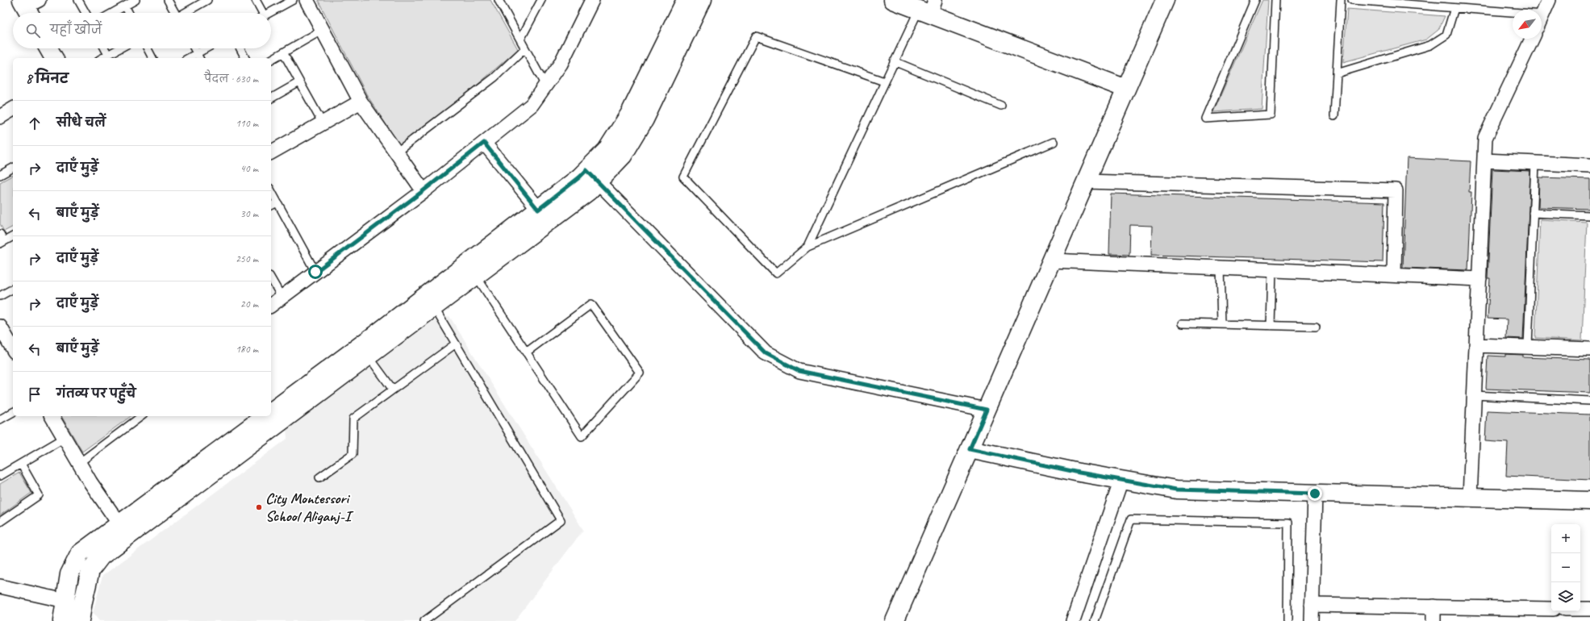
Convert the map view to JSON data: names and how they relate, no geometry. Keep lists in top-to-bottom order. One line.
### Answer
{"places":["City Montessori School Aliganj-I"],"north":"bottom left","page":{"search":"यहाँ खोजें","heading":["8 मिनट","पैदल · 630 m"],"list":[["सीधे चलें","110 m"],["दाएँ मुड़ें","40 m"],["बाएँ मुड़ें","30 m"],["दाएँ मुड़ें","250 m"],["दाएँ मुड़ें","20 m"],["बाएँ मुड़ें","180 m"],"गंतव्य पर पहुँचे"],"map_buttons":["+","−"]}}
